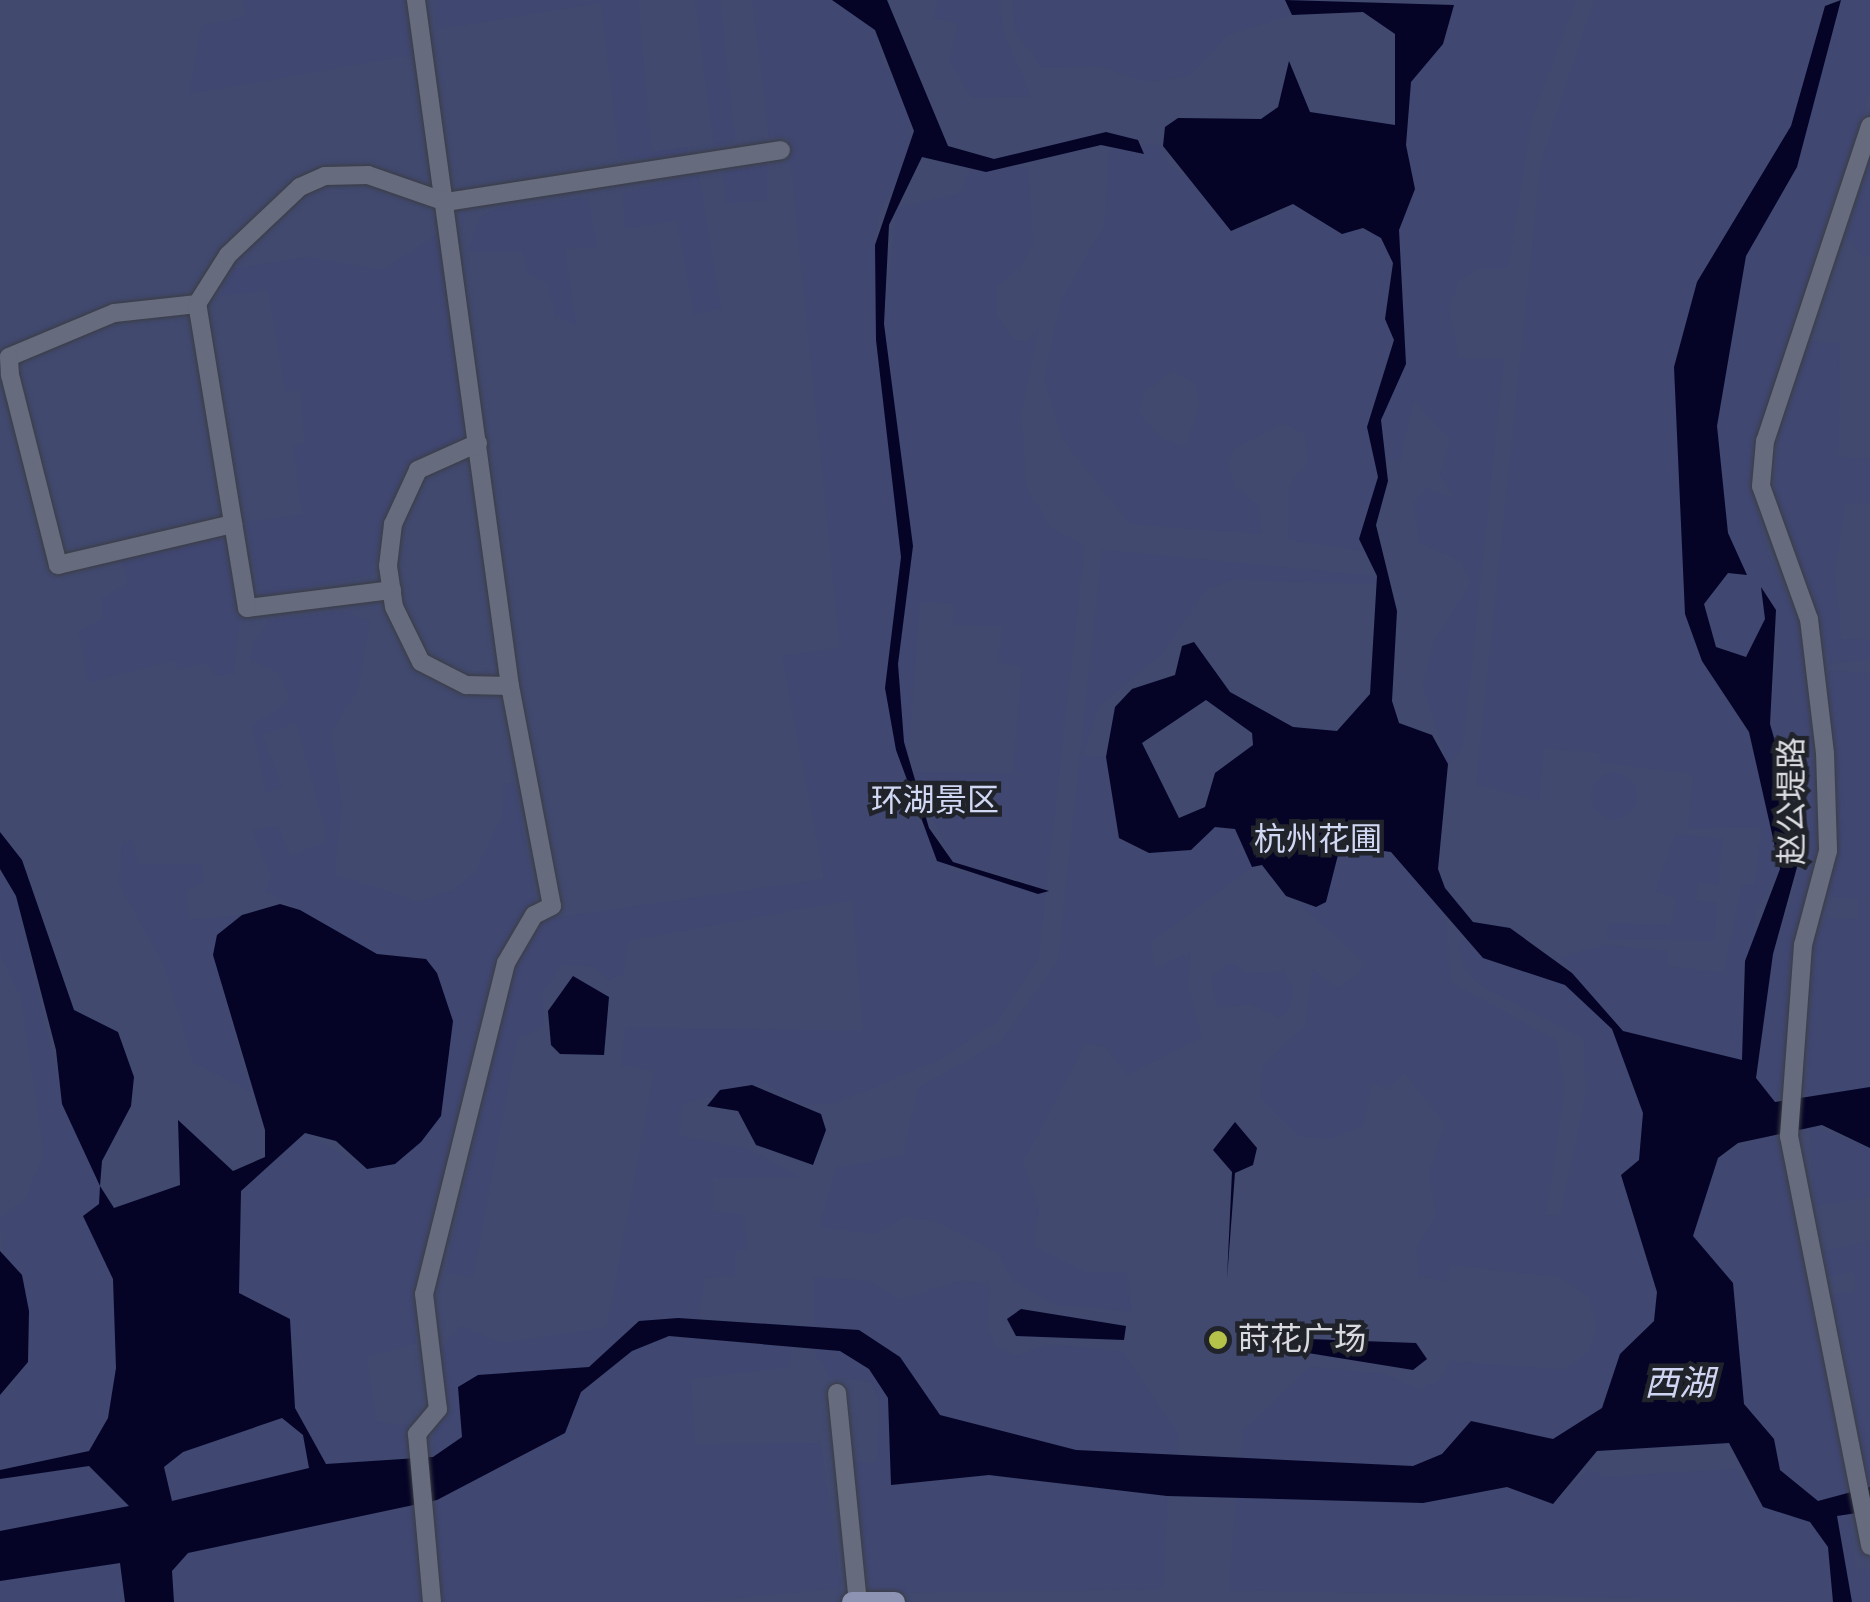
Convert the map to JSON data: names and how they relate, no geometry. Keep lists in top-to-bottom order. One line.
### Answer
{"streets":{"street":["赵公堤路"]},"water":["西湖"],"parks":["环湖景区","杭州花圃"],"places":["莳花广场"]}
